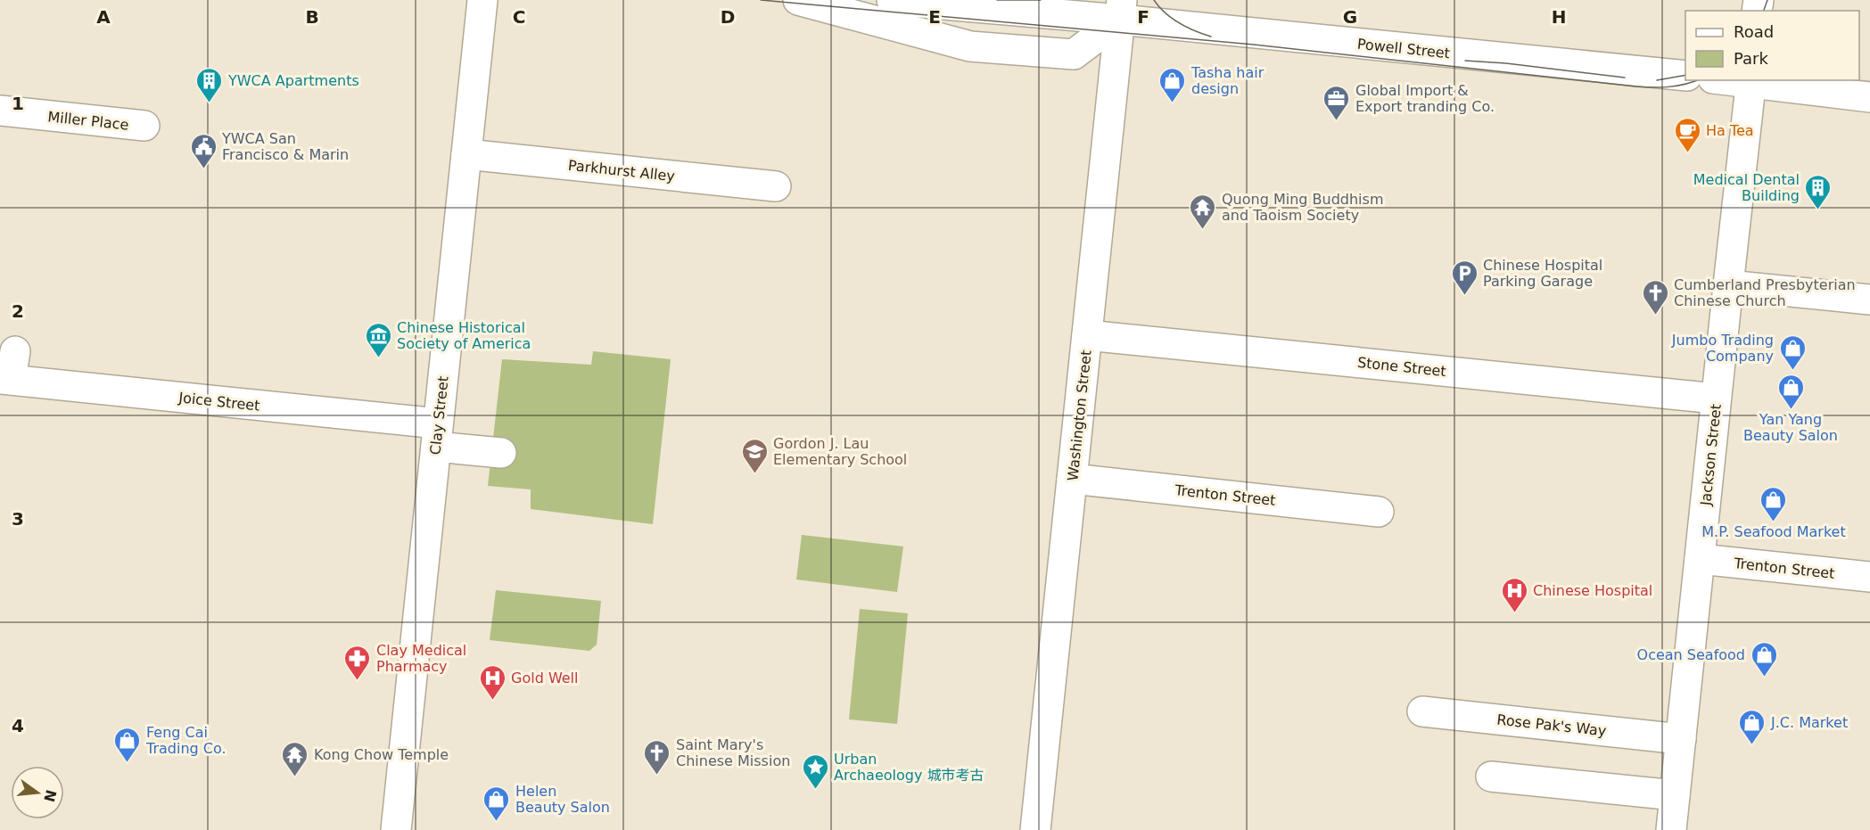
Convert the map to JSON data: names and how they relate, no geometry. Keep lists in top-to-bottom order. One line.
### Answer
{"streets":{"street":["Powell Street","Miller Place","Parkhurst Alley","Stone Street","Joice Street","Clay Street","Washington Street","Jackson Street","Trenton Street","Rose Pak's Way"]},"crossings":[["Powell Street","Washington Street"],["Parkhurst Alley","Clay Street"],["Stone Street","Washington Street"],["Stone Street","Jackson Street"],["Joice Street","Clay Street"],["Washington Street","Trenton Street"],["Jackson Street","Trenton Street"],["Jackson Street","Rose Pak's Way"]],"places":{"building":["YWCA Apartments","Medical Dental Building"],"shop":["Tasha hair design","Jumbo Trading Company","Yan Yang Beauty Salon","M.P. Seafood Market","Ocean Seafood","J.C. Market","Feng Cai Trading Co.","Helen Beauty Salon"],"office":["Global Import & Export tranding Co."],"cafe":["Ha Tea"],"public building":["YWCA San Francisco & Marin"],"temple":["Quong Ming Buddhism and Taoism Society","Kong Chow Temple"],"parking":["Chinese Hospital Parking Garage"],"church":["Cumberland Presbyterian Chinese Church","Saint Mary's Chinese Mission"],"museum":["Chinese Historical Society of America"],"school or university":["Gordon J. Lau Elementary School"],"hospital":["Chinese Hospital","Gold Well"],"pharmacy":["Clay Medical Pharmacy"],"place":["Urban Archaeology 城市考古"]},"legend":["Road","Park"],"north":"right","grid":{"columns":["A","B","C","D","E","F","G","H"],"rows":["1","2","3","4"]}}
